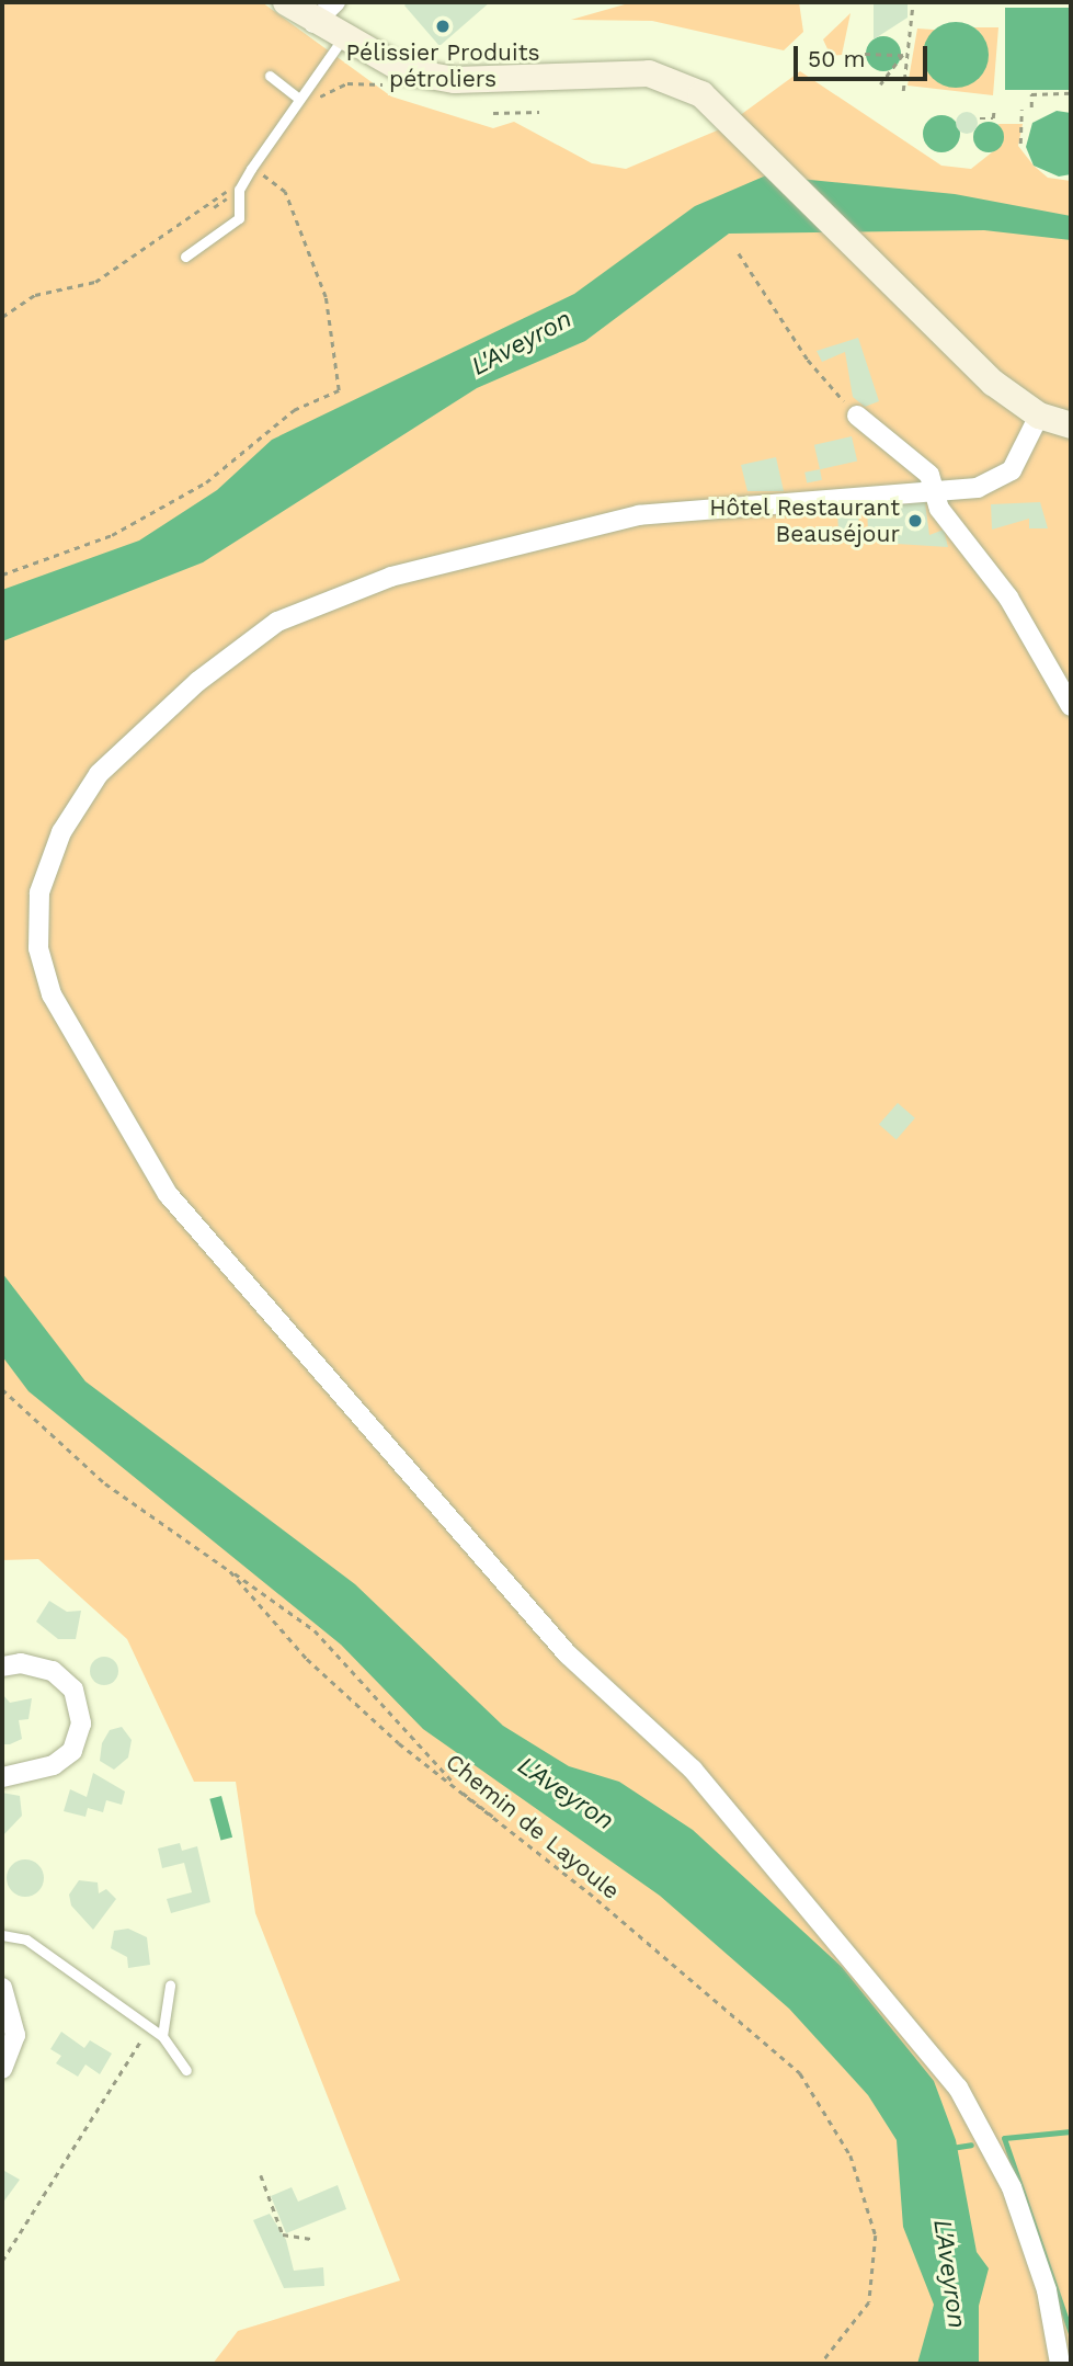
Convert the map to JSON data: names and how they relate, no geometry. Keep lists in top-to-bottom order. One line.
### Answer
{"streets":{"path":["Chemin de Layoule"]},"water":["L'Aveyron"],"places":["Pélissier Produits pétroliers","Hôtel Restaurant Beauséjour"],"scale_bar":"50 m"}
